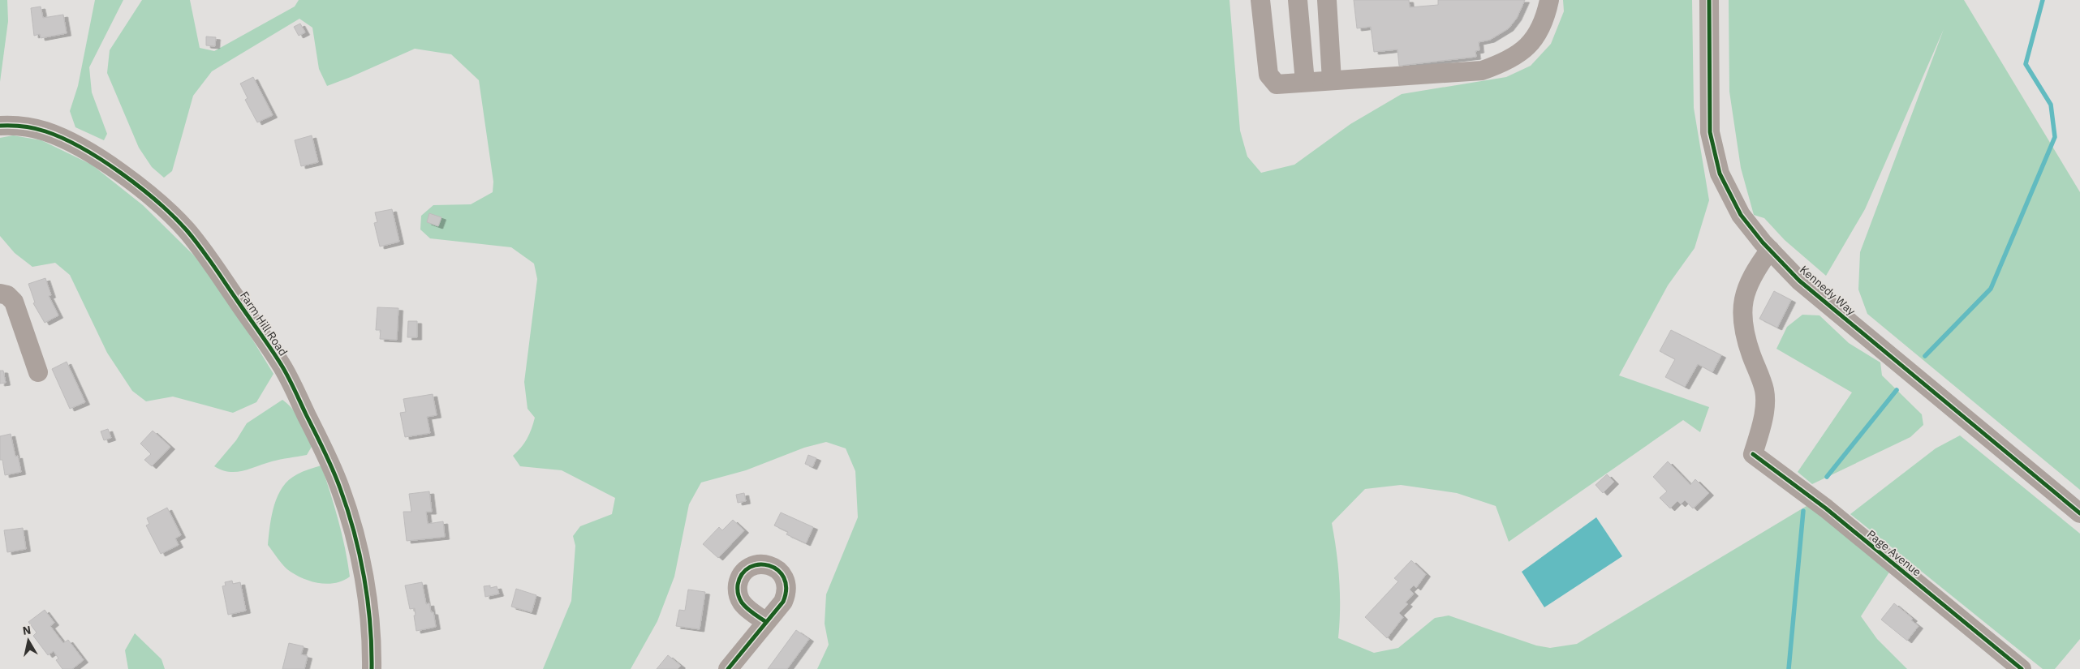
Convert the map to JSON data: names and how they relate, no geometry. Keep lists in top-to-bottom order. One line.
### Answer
{"streets":{"street":["Kennedy Way","Farm Hill Road","Page Avenue"]},"crossings":[["Kennedy Way","Page Avenue"]],"north":"top"}
